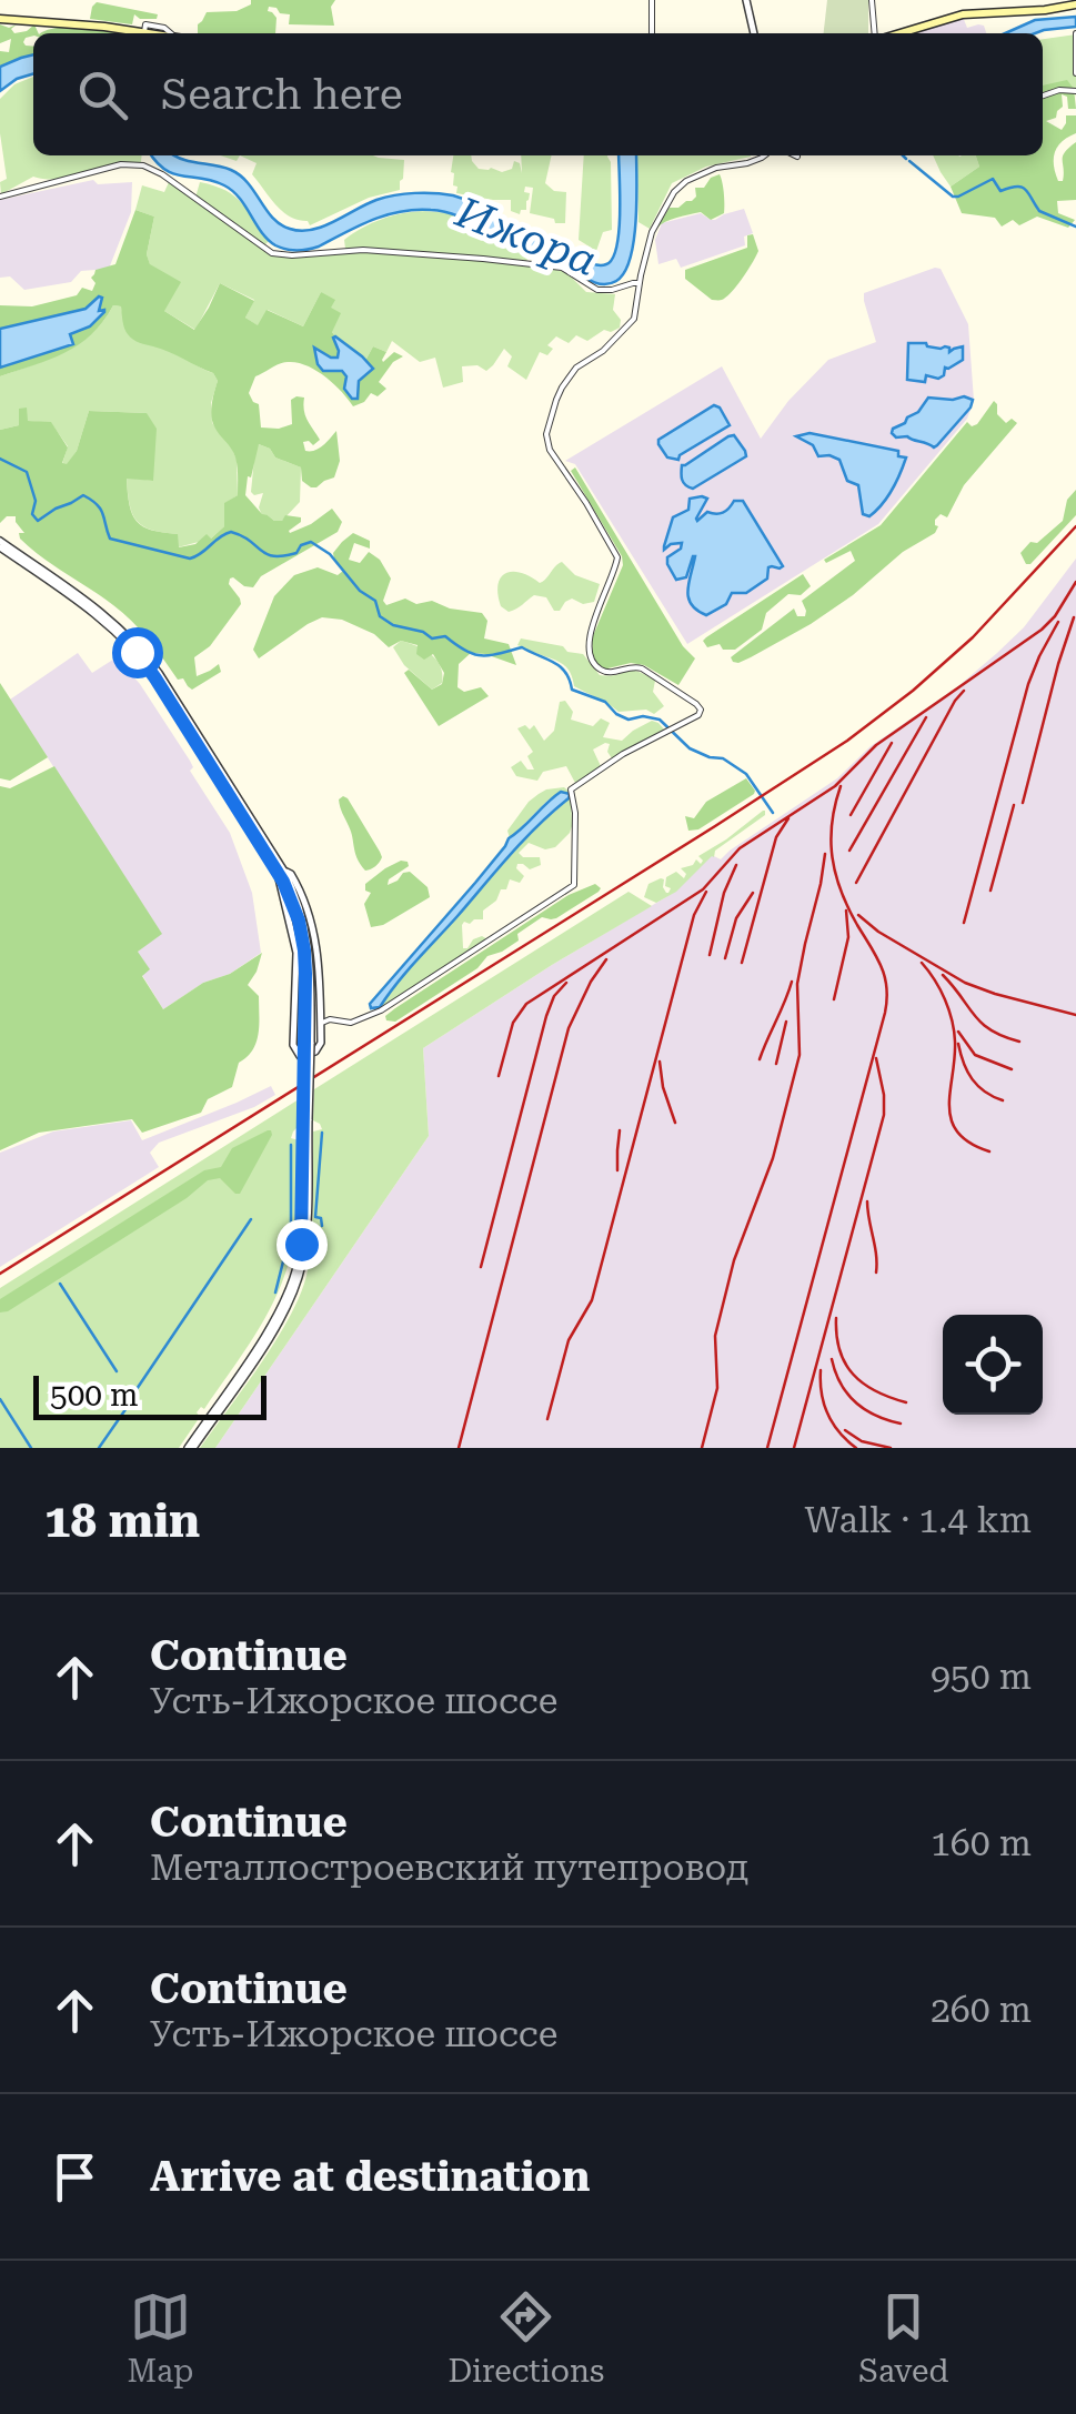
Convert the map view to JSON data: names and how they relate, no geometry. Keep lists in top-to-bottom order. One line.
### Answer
{"water":["Ижора"],"scale_bar":"500 m","page":{"search":"Search here","scale":"500 m","heading":["18 min","Walk · 1.4 km"],"list":[["Continue","Усть-Ижорское шоссе","950 m"],["Continue","Металлостроевский путепровод","160 m"],["Continue","Усть-Ижорское шоссе","260 m"],"Arrive at destination"],"nav":["Map","Directions","Saved"]}}
